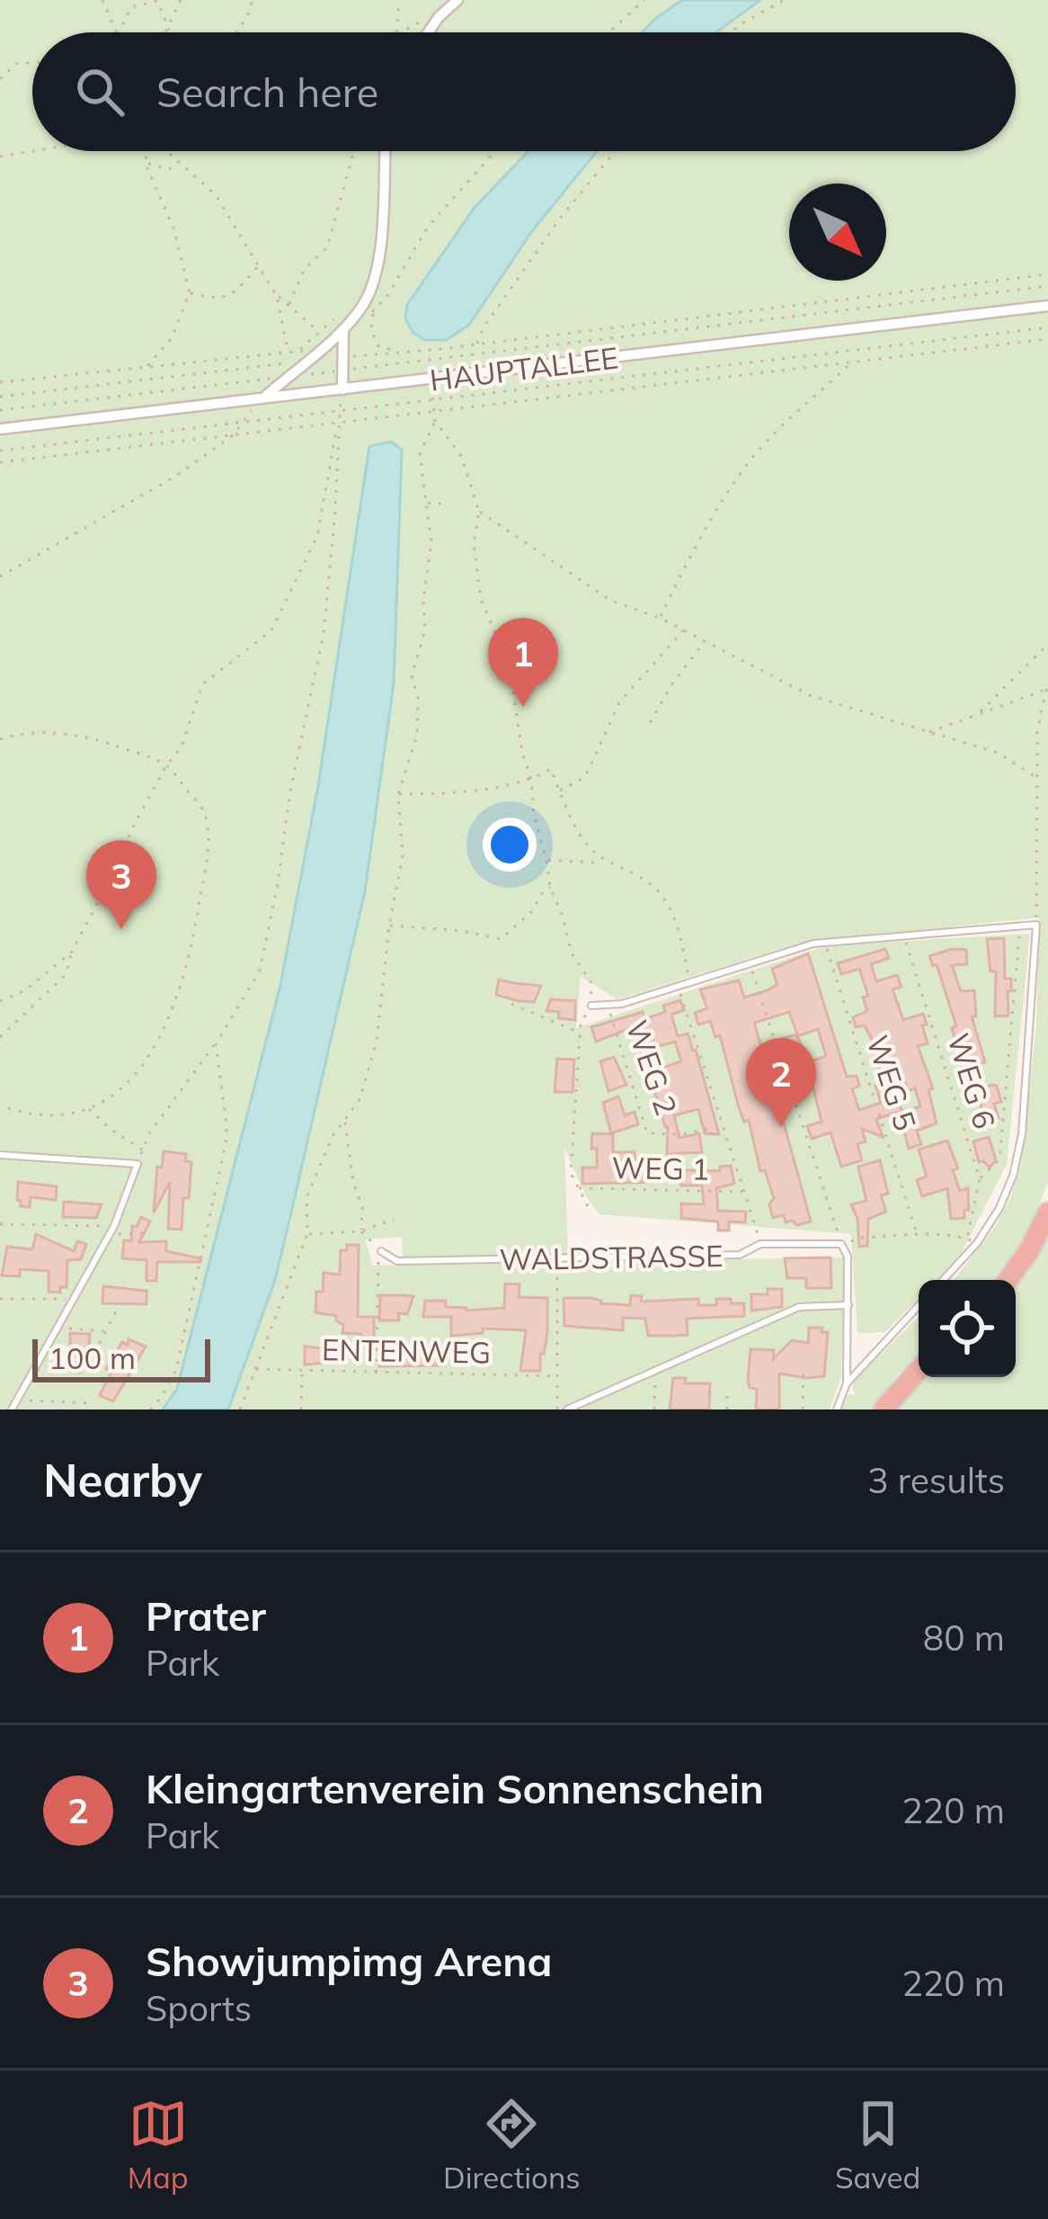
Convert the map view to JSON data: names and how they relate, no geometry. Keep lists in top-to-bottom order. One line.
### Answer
{"streets":{"street":["HAUPTALLEE"],"lane":["WALDSTRASSE"],"path":["WEG 2","WEG 6","WEG 5","WEG 1","ENTENWEG"]},"scale_bar":"100 m","north":"bottom right","page":{"search":"Search here","pins":["1","3","2"],"scale":"100 m","heading":["Nearby","3 results"],"list":[{"mark":"1","name":"Prater","note":"Park","value":"80 m"},{"mark":"2","name":"Kleingartenverein Sonnenschein","note":"Park","value":"220 m"},{"mark":"3","name":"Showjumpimg Arena","note":"Sports","value":"220 m"}],"nav":["Map","Directions","Saved"]}}
